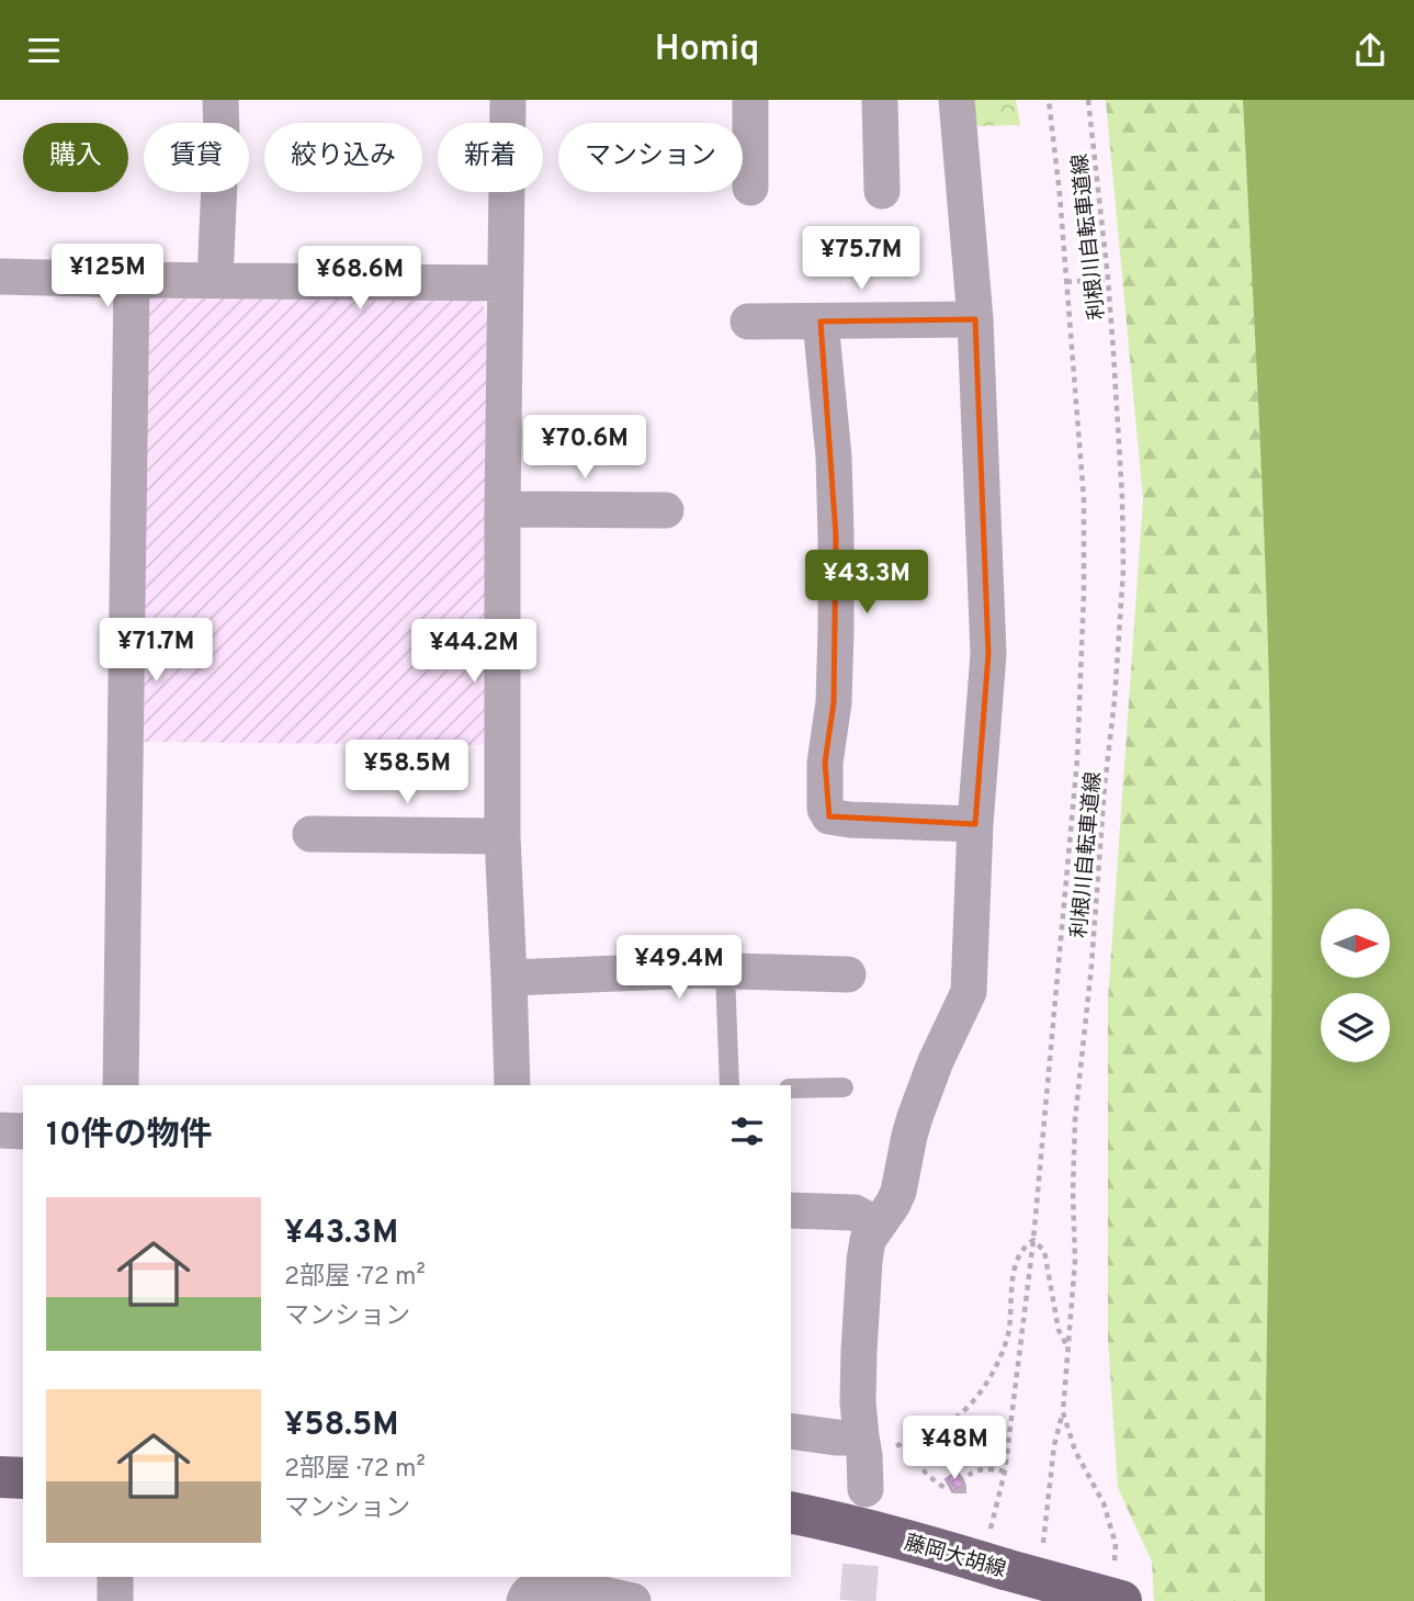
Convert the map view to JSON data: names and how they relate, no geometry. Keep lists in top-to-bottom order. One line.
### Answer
{"streets":{"main road":["藤岡大胡線"],"path":["利根川自転車道線"]},"crossings":[["利根川自転車道線","藤岡大胡線"]],"north":"right","page":{"header":"Homiq","chip":["購入","賃貸","絞り込み","新着","マンション"],"price":["¥75.7M","¥125M","¥68.6M","¥70.6M","¥43.3M","¥71.7M","¥44.2M","¥58.5M","¥49.4M","¥48M"],"heading":"10件の物件","list":[{"name":"¥43.3M","note":"2部屋 · 72 m² · マンション"},{"name":"¥58.5M","note":"2部屋 · 72 m² · マンション"}]}}
